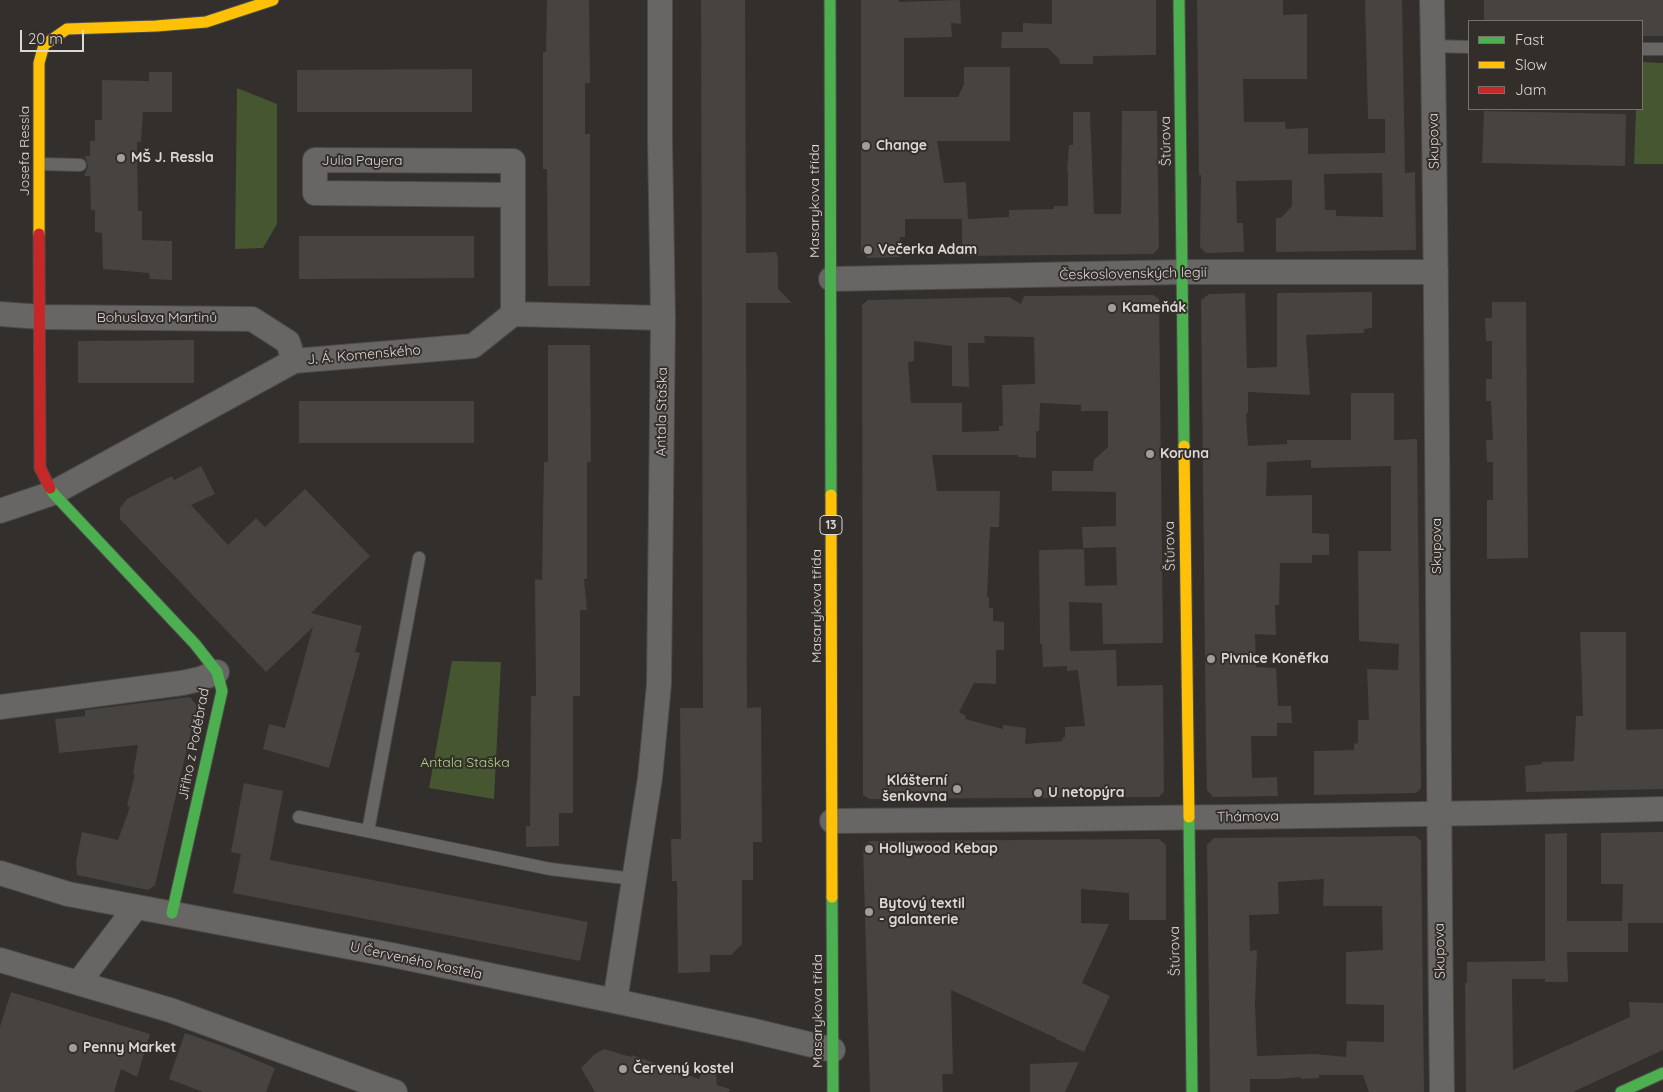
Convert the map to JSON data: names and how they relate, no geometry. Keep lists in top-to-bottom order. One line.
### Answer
{"streets":{"street":["Štúrova","Skupova","Josefa Ressla","Julia Payera","Masarykova třída","Československých legií","Bohuslava Martinů","J. Á. Komenského","Antala Staška","13","Jiřího z Poděbrad","Thámova","U Červeného kostela"]},"crossings":[["Štúrova","Československých legií"],["Štúrova","Thámova"],["Skupova","Československých legií"],["Skupova","Thámova"],["Josefa Ressla","Bohuslava Martinů"],["Josefa Ressla","J. Á. Komenského"],["Josefa Ressla","Jiřího z Poděbrad"],["Julia Payera","J. Á. Komenského"],["Masarykova třída","Československých legií"],["Masarykova třída","Thámova"],["Masarykova třída","U Červeného kostela"],["Bohuslava Martinů","J. Á. Komenského"],["J. Á. Komenského","Jiřího z Poděbrad"],["Antala Staška","U Červeného kostela"],["Jiřího z Poděbrad","U Červeného kostela"]],"parks":["Antala Staška"],"places":["Change","MŠ J. Ressla","Večerka Adam","Kameňák","Koruna","Pivnice Koněfka","Klášterní šenkovna","U netopýra","Hollywood Kebap","Bytový textil - galanterie","Penny Market","Červený kostel"],"legend":["Fast","Slow","Jam"],"scale_bar":"20 m"}
